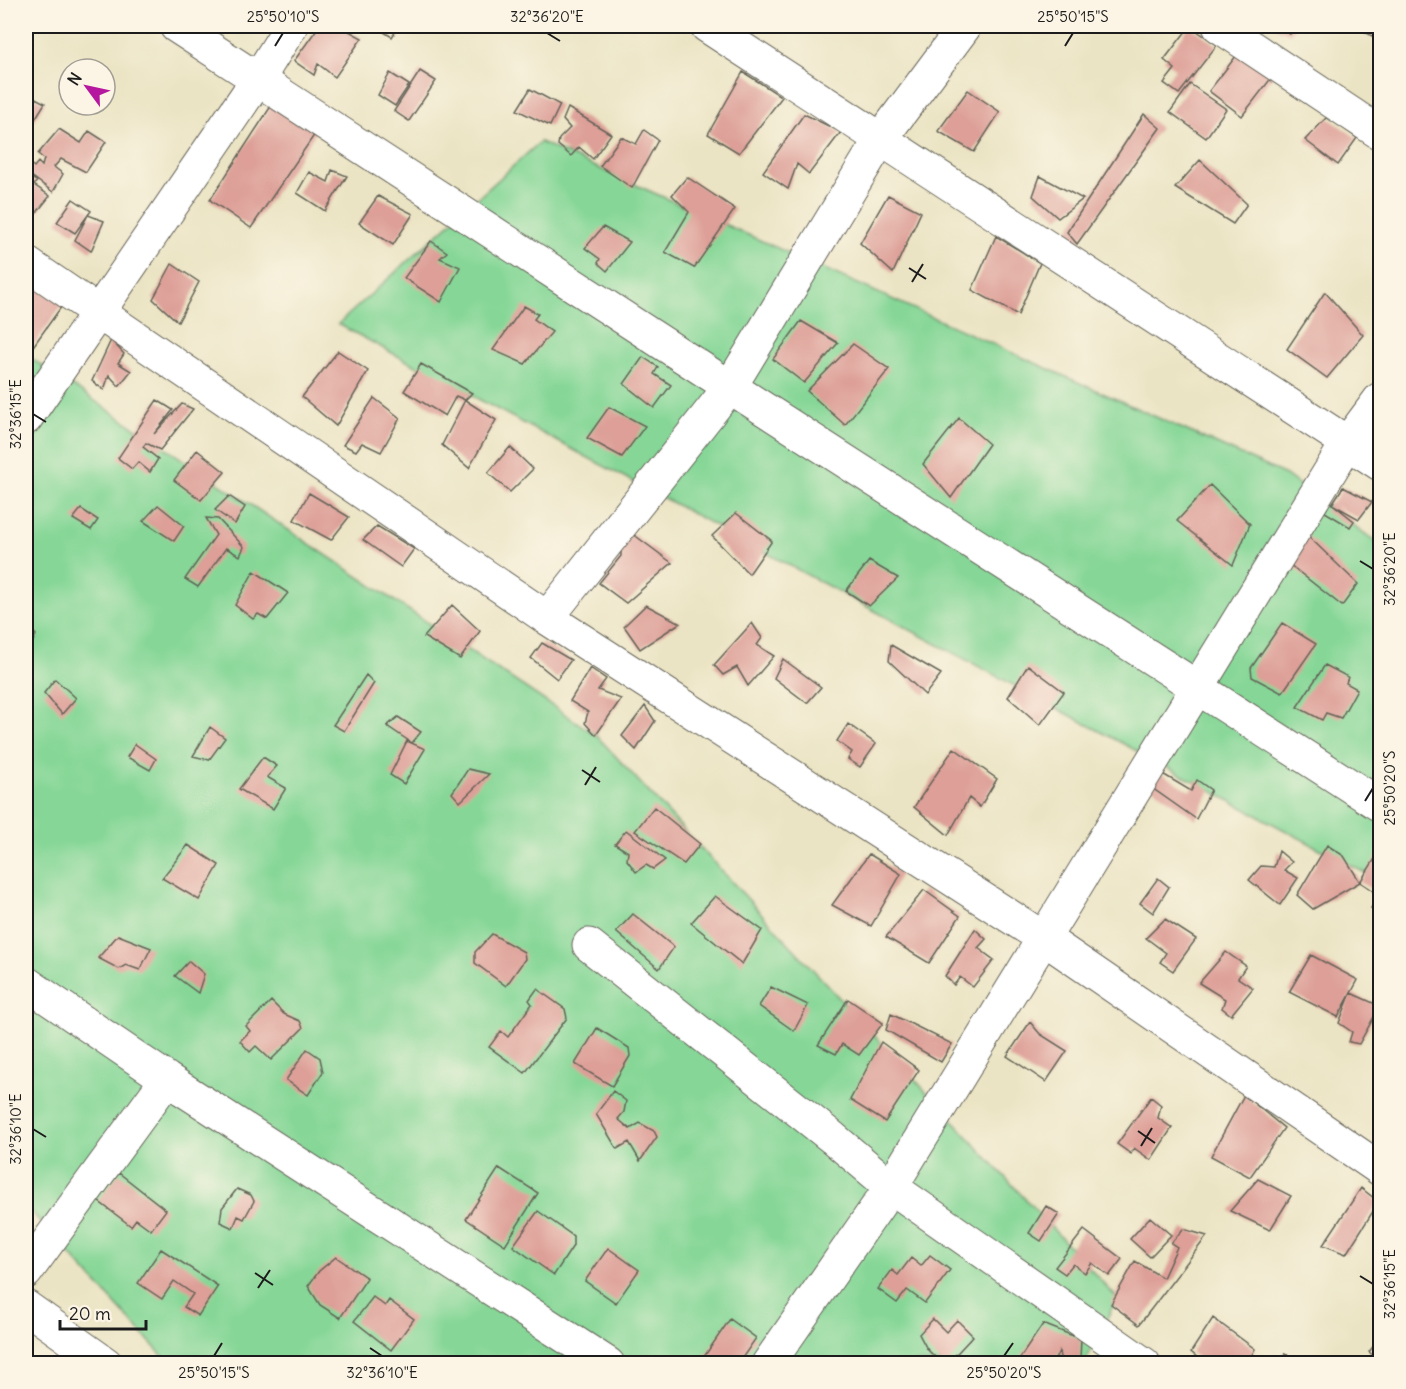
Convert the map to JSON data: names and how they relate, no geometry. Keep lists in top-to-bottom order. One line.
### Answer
{"scale_bar":"20 m","north":"top left","coordinates":["25°50'10\"S","32°36'20\"E","25°50'15\"S","32°36'15\"E","25°50'20\"S","32°36'10\"E"]}
